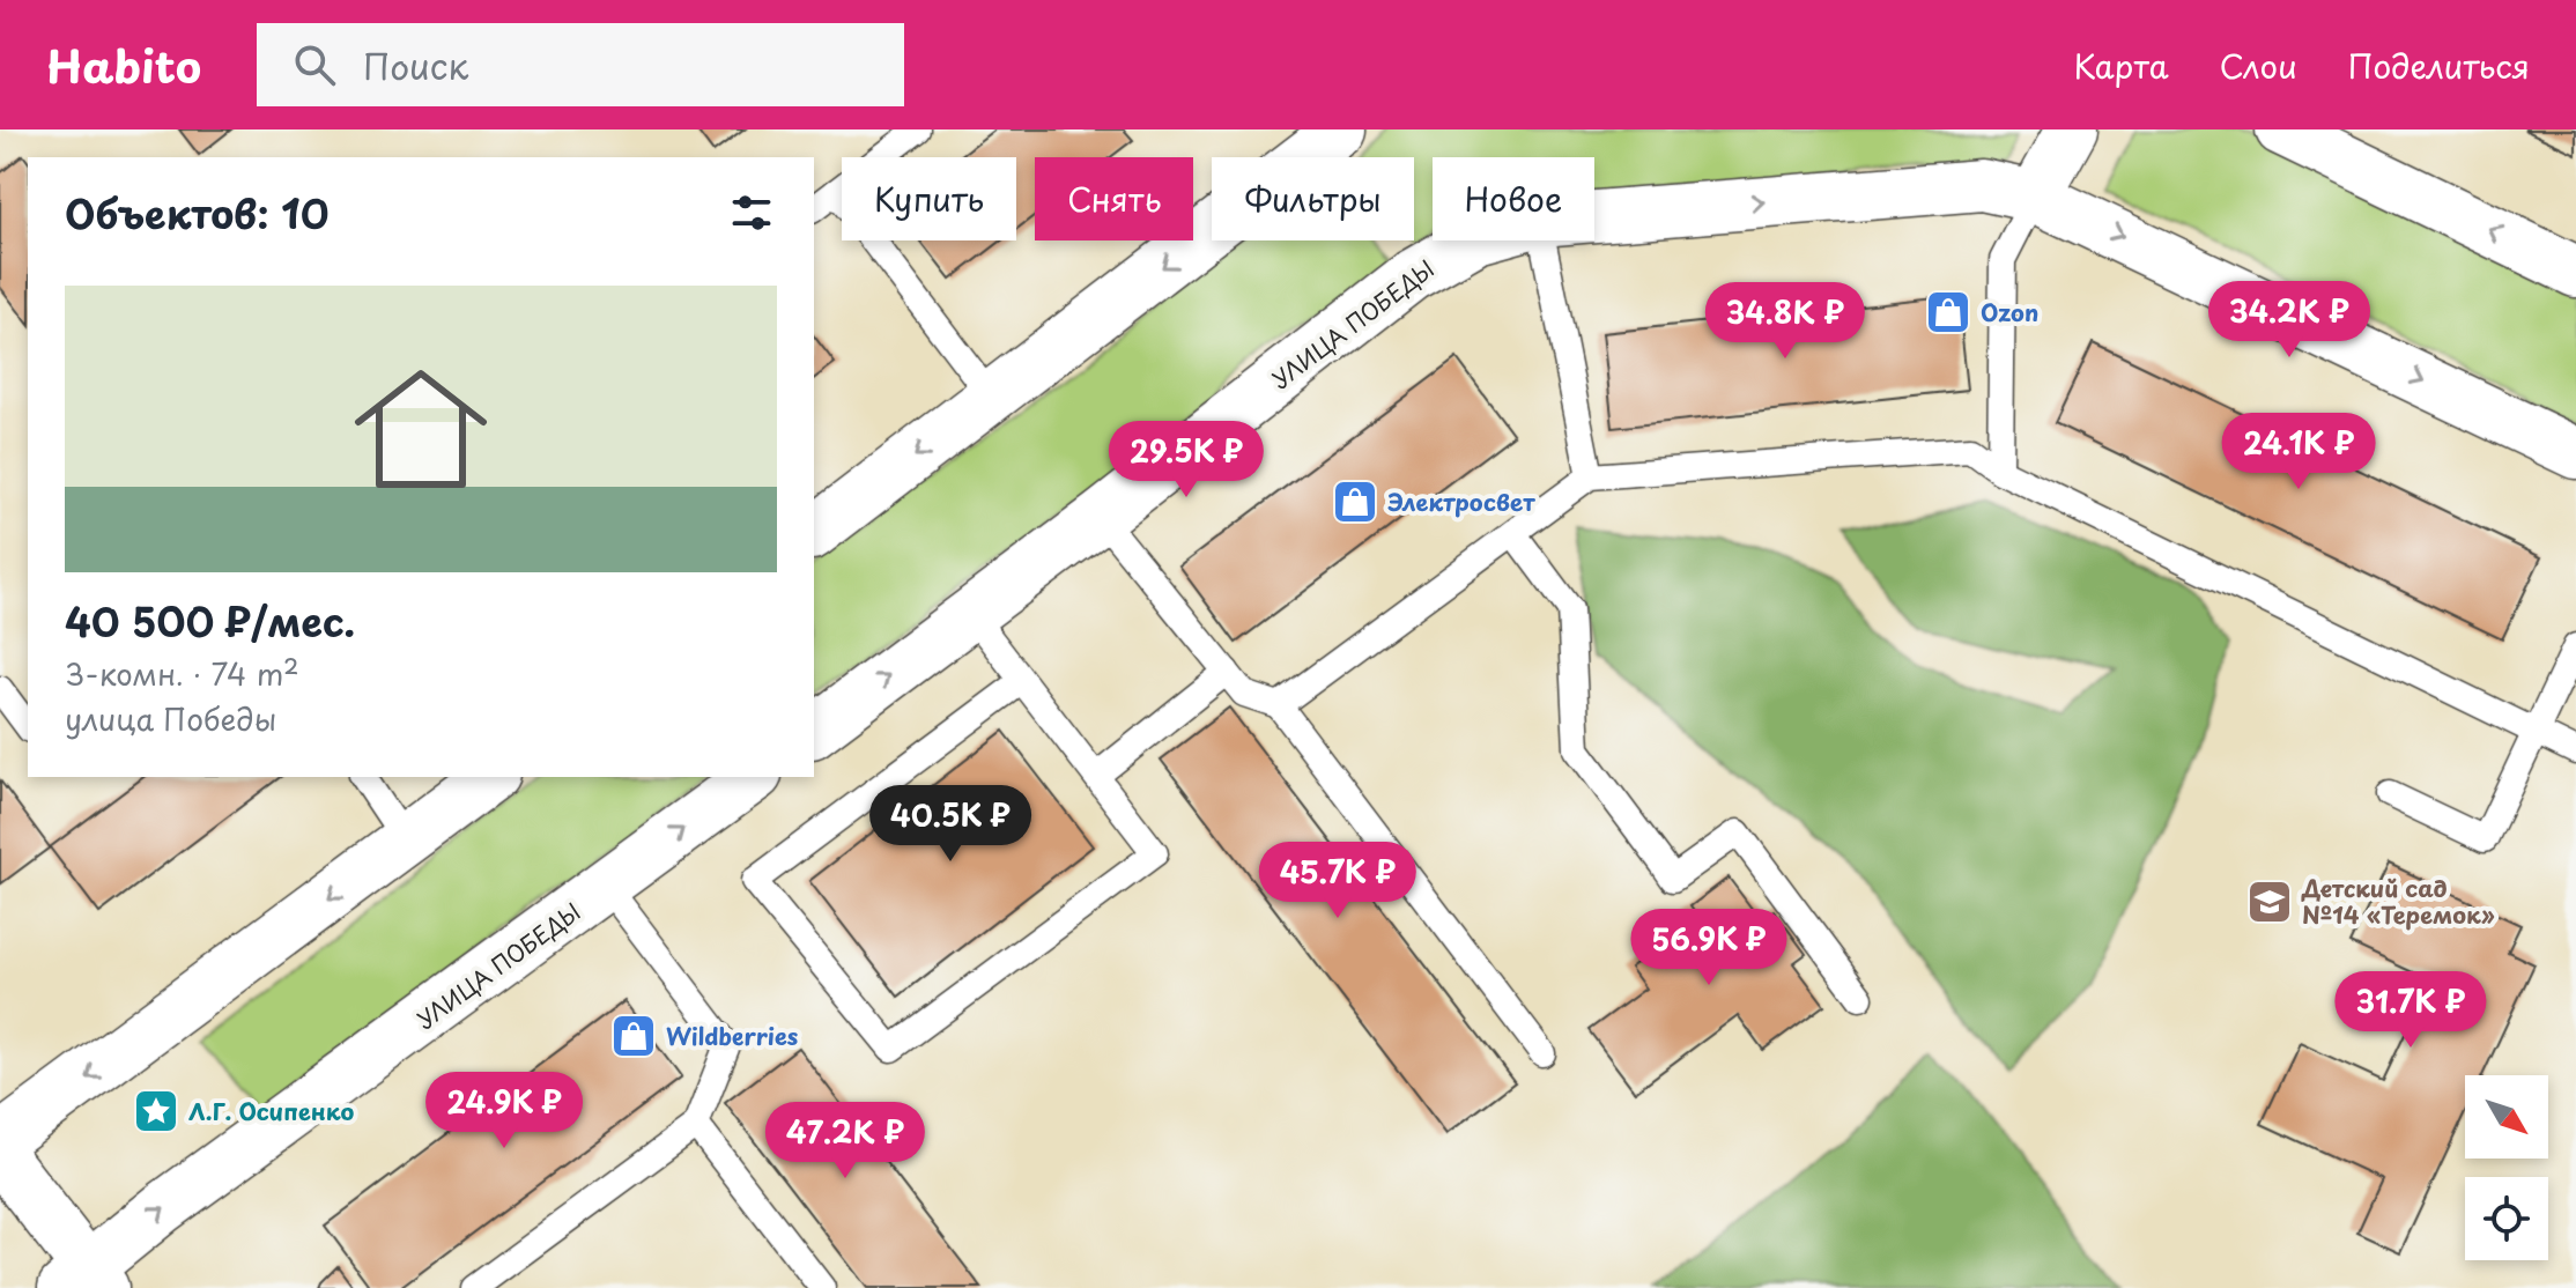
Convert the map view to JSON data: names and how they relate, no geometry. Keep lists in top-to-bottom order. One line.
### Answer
{"streets":{"street":["УЛИЦА ПОБЕДЫ"]},"places":{"shop":["Ozon","Электросвет","Wildberries"],"school or university":["Детский сад №14 «Теремок»"],"place":["Л.Г. Осипенко"]},"north":"bottom right","page":{"header":"Habito","search":"Поиск","nav":["Карта","Слои","Поделиться"],"chip":["Купить","Снять","Фильтры","Новое"],"heading":"Объектов: 10","list":[{"name":"40 500 ₽/мес.","note":"3-комн. · 74 m² · улица Победы"}],"price":["34.2K ₽","34.8K ₽","24.1K ₽","29.5K ₽","40.5K ₽","45.7K ₽","56.9K ₽","31.7K ₽","24.9K ₽","47.2K ₽"]}}
